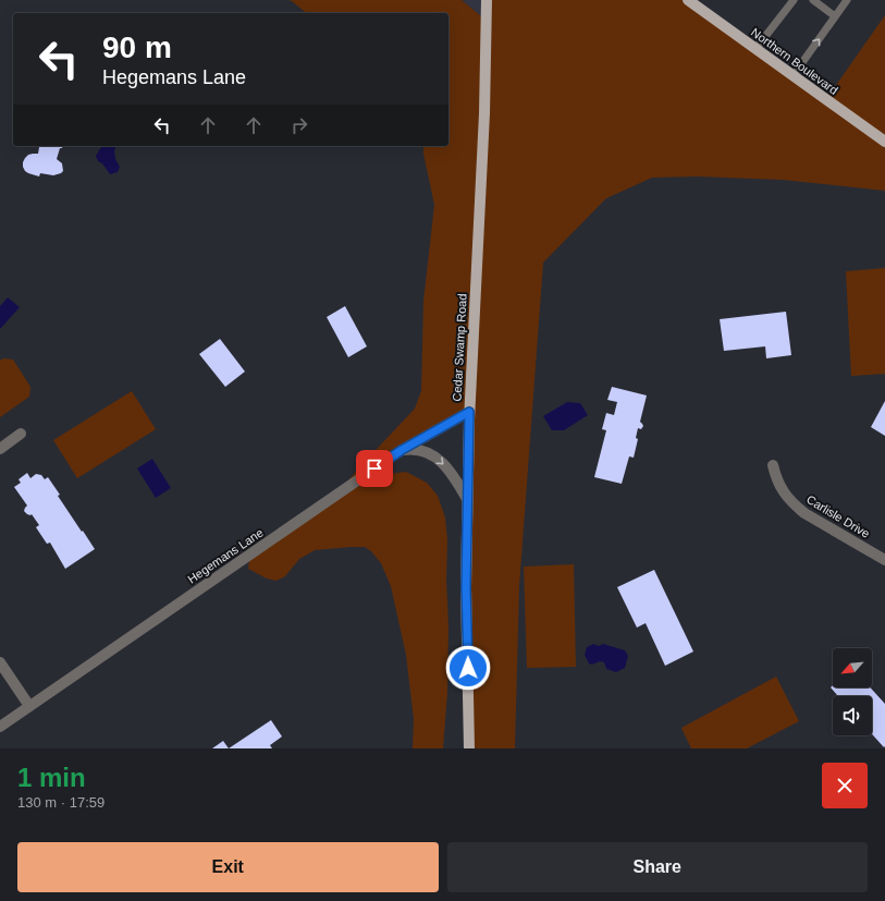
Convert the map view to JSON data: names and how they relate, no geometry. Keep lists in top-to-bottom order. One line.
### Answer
{"streets":{"main road":["Northern Boulevard","Cedar Swamp Road"],"street":["Carlisle Drive","Hegemans Lane"]},"crossings":[["Cedar Swamp Road","Hegemans Lane"]],"north":"bottom left","page":{"turn":["90 m","Hegemans Lane"],"heading":["1 min","130 m · 17:59"],"buttons":["Exit","Share"]}}
